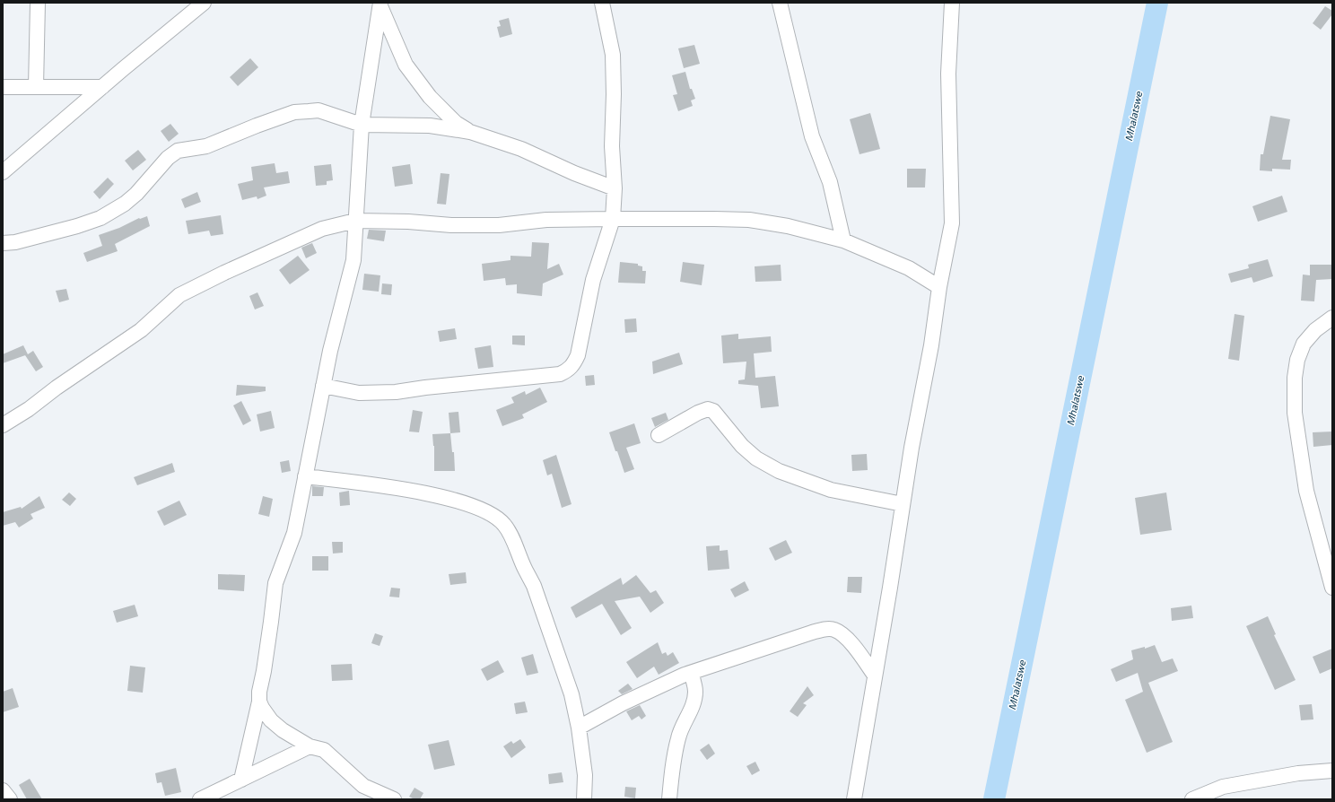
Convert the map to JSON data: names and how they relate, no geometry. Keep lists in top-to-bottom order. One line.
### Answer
{"water":["Mhalatswe"]}
